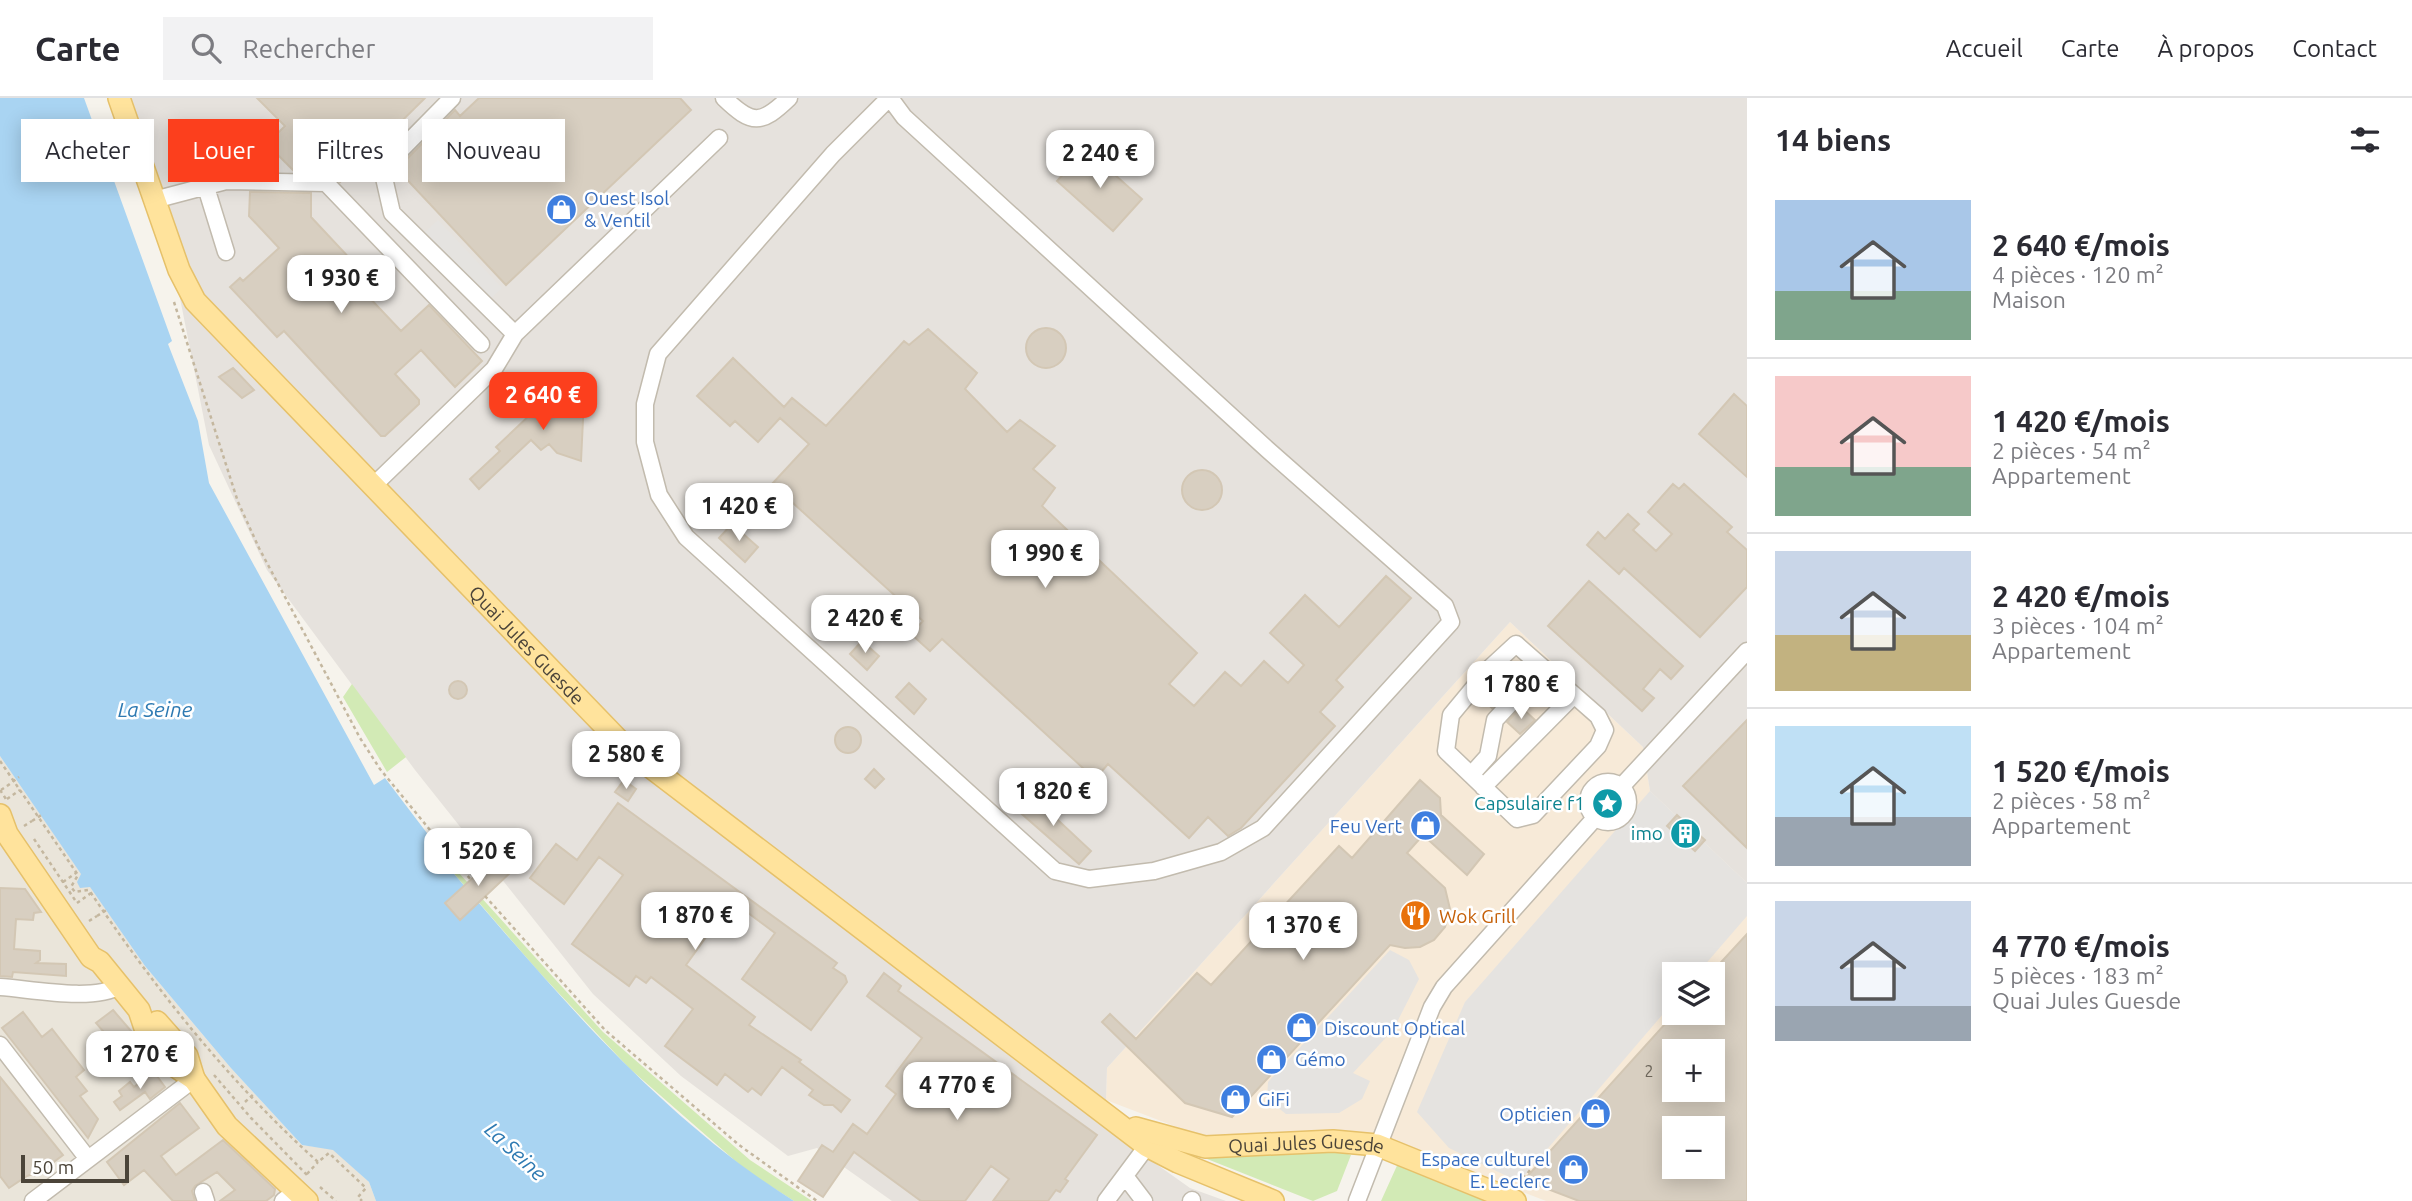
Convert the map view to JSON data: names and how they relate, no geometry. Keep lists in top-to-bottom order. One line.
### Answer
{"streets":{"main road":["Quai Jules Guesde"]},"water":["La Seine"],"places":{"shop":["Ouest Isol & Ventil","Feu Vert","Discount Optical","Gémo","GiFi","Opticien","Espace culturel E. Leclerc"],"place":["Capsulaire f1"],"building":["imo"],"restaurant":["Wok Grill"]},"house_numbers":["2"],"scale_bar":"50 m","page":{"header":"Carte","search":"Rechercher","nav":["Accueil","Carte","À propos","Contact"],"heading":"14 biens","chip":["Acheter","Louer","Filtres","Nouveau"],"price":["2 240 €","1 930 €","2 640 €","1 420 €","1 990 €","2 420 €","1 780 €","2 580 €","1 820 €","1 520 €","1 870 €","1 370 €","1 270 €","4 770 €"],"list":[{"name":"2 640 €/mois","note":"4 pièces · 120 m² · Maison"},{"name":"1 420 €/mois","note":"2 pièces · 54 m² · Appartement"},{"name":"2 420 €/mois","note":"3 pièces · 104 m² · Appartement"},{"name":"1 520 €/mois","note":"2 pièces · 58 m² · Appartement"},{"name":"4 770 €/mois","note":"5 pièces · 183 m² · Quai Jules Guesde"}],"map_buttons":["+","−"],"scale":"50 m"}}
